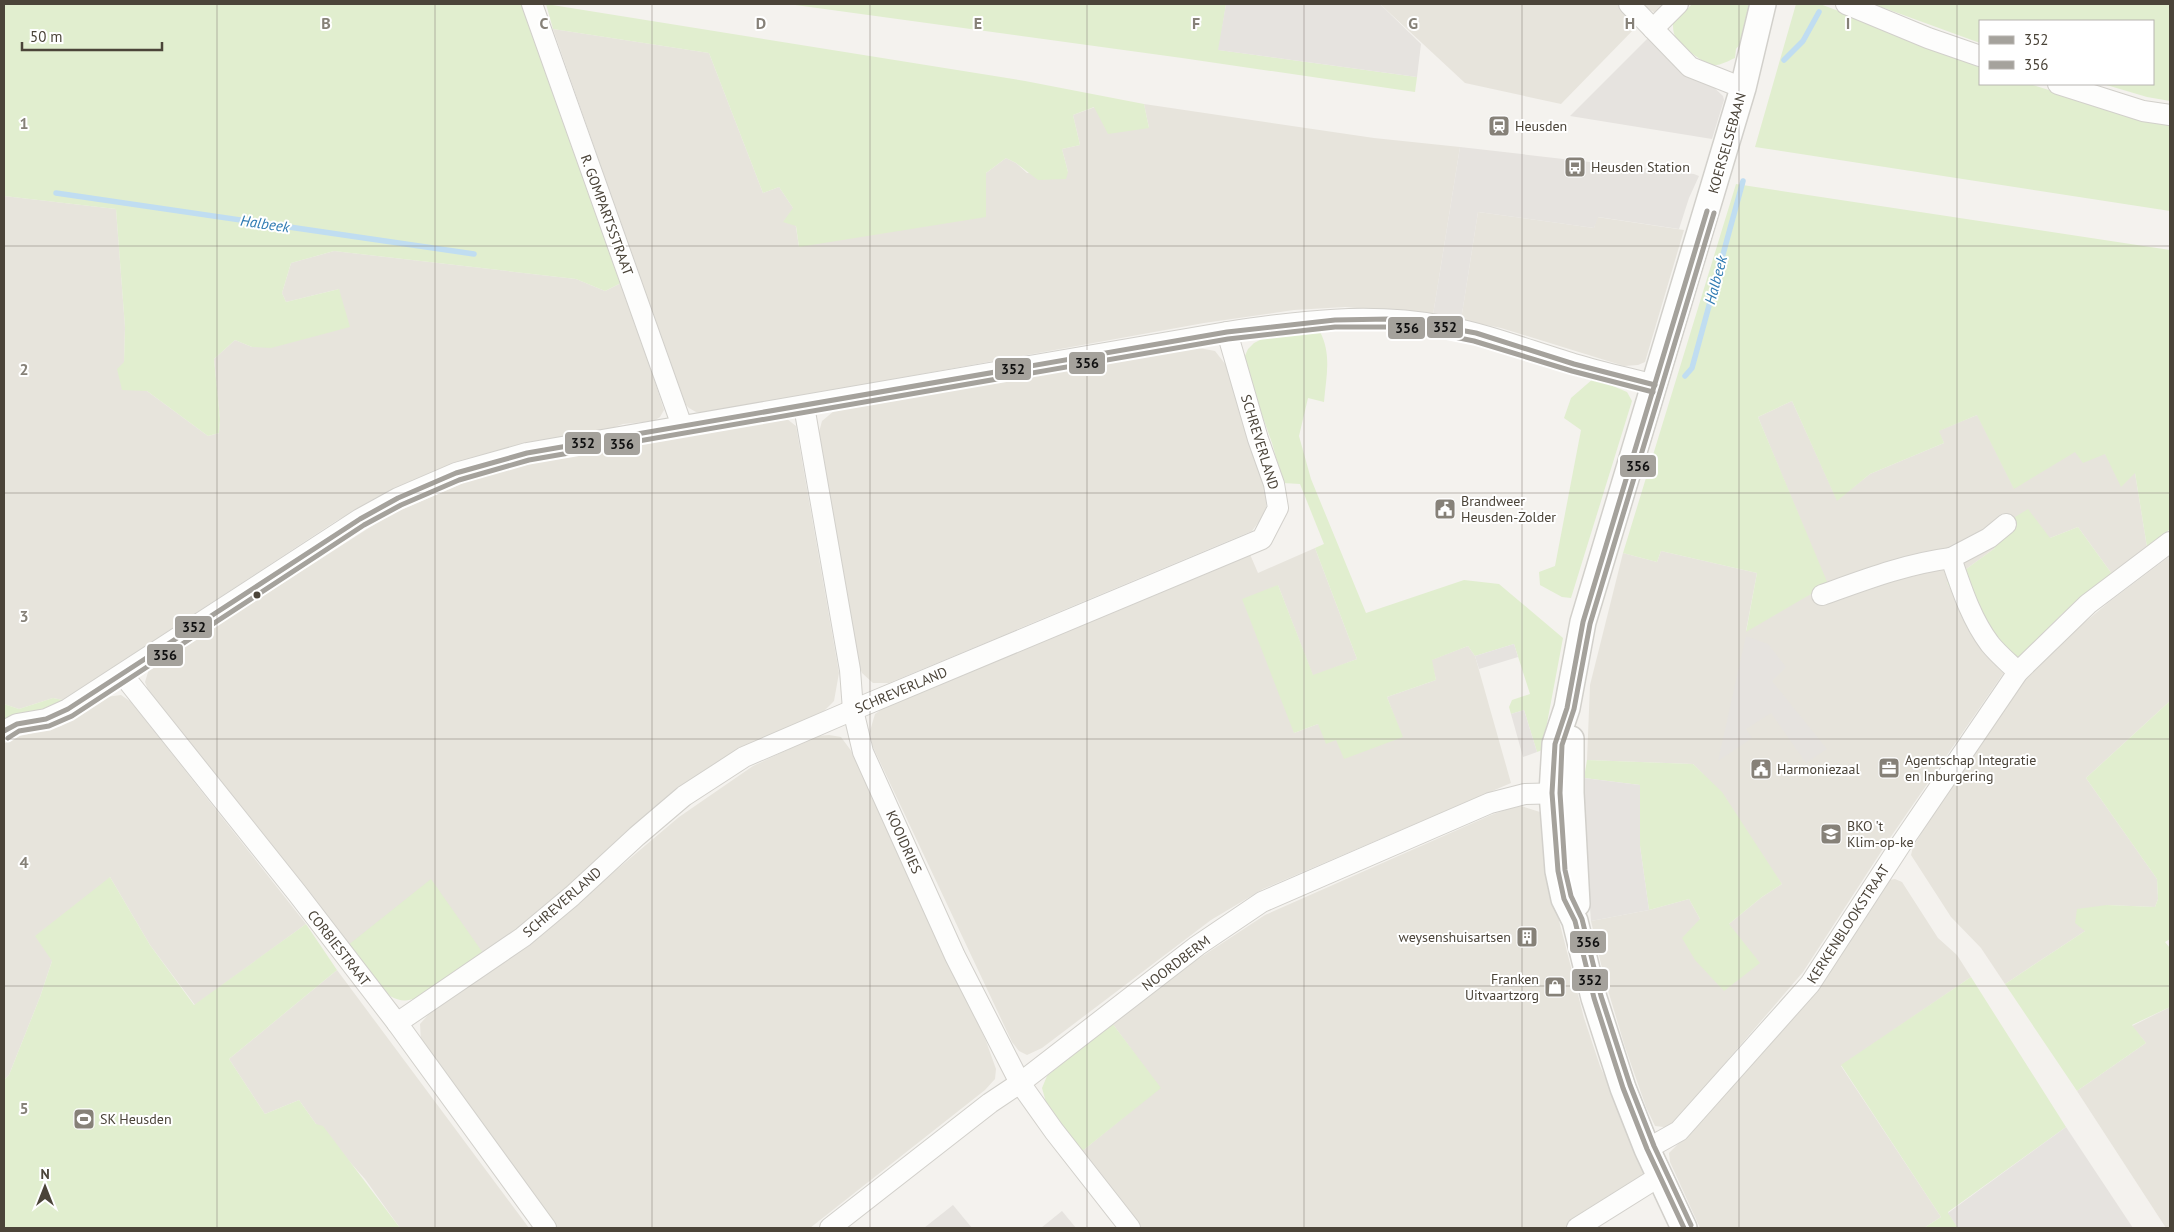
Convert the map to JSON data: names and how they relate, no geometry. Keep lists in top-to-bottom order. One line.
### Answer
{"streets":{"street":["KOERSELSEBAAN","R. GOMPARTSSTRAAT","SCHREVERLAND","KOOIDRIES","KERKENBLOOKSTRAAT","CORBIESTRAAT","NOORDBERM"]},"crossings":[["KOERSELSEBAAN","KERKENBLOOKSTRAAT"],["KOERSELSEBAAN","NOORDBERM"],["SCHREVERLAND","KOOIDRIES"],["SCHREVERLAND","CORBIESTRAAT"],["KOOIDRIES","NOORDBERM"]],"water":["Halbeek"],"places":{"station":["Heusden"],"bus stop":["Heusden Station"],"public building":["Brandweer Heusden-Zolder","Harmoniezaal"],"office":["Agentschap Integratie en Inburgering"],"school or university":["BKO 't Klim-op-ke"],"building":["weysenshuisartsen"],"shop":["Franken Uitvaartzorg"],"sports":["SK Heusden"]},"lines":["transit line 352","transit line 356"],"legend":["352","356"],"scale_bar":"50 m","north":"top","grid":{"columns":["B","C","D","E","F","G","H","I"],"rows":["1","2","3","4","5"]}}
